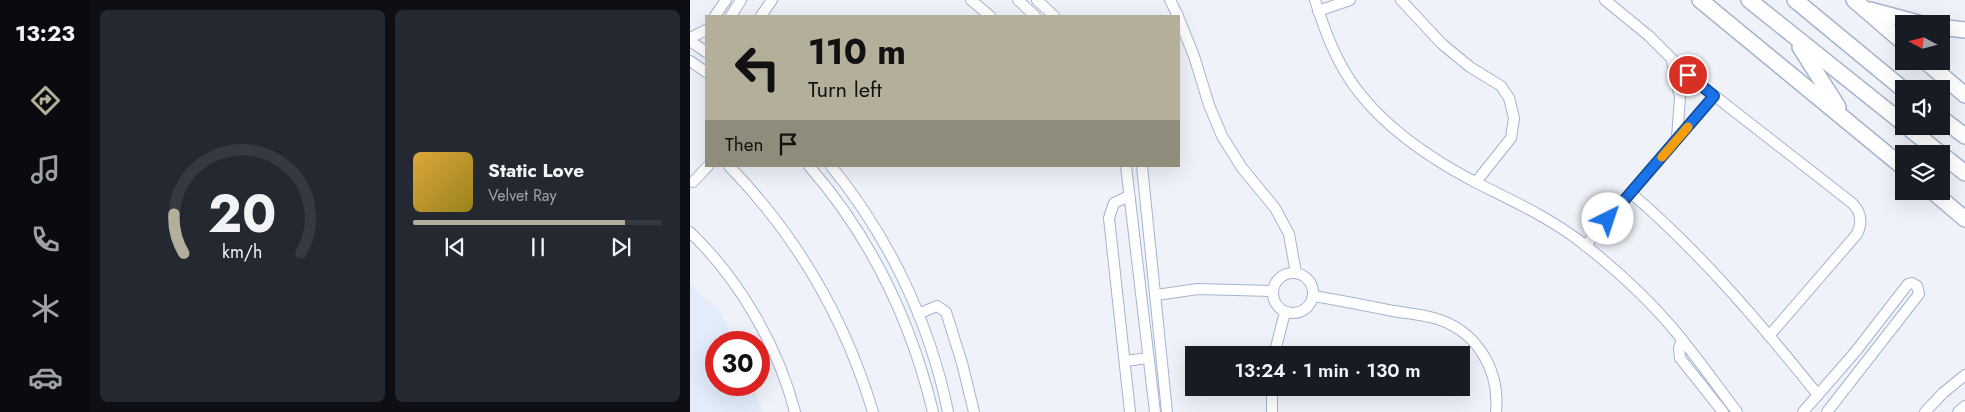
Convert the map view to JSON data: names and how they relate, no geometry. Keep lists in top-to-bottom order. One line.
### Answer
{"north":"left","page":{"tabs":"13:23","turn":["110 m","Turn left"],"then":"Then","song":["Static Love","Velvet Ray"],"limit":"30","trip":"13:24 · 1 min · 130 m","gauge":["20","km/h"]}}
